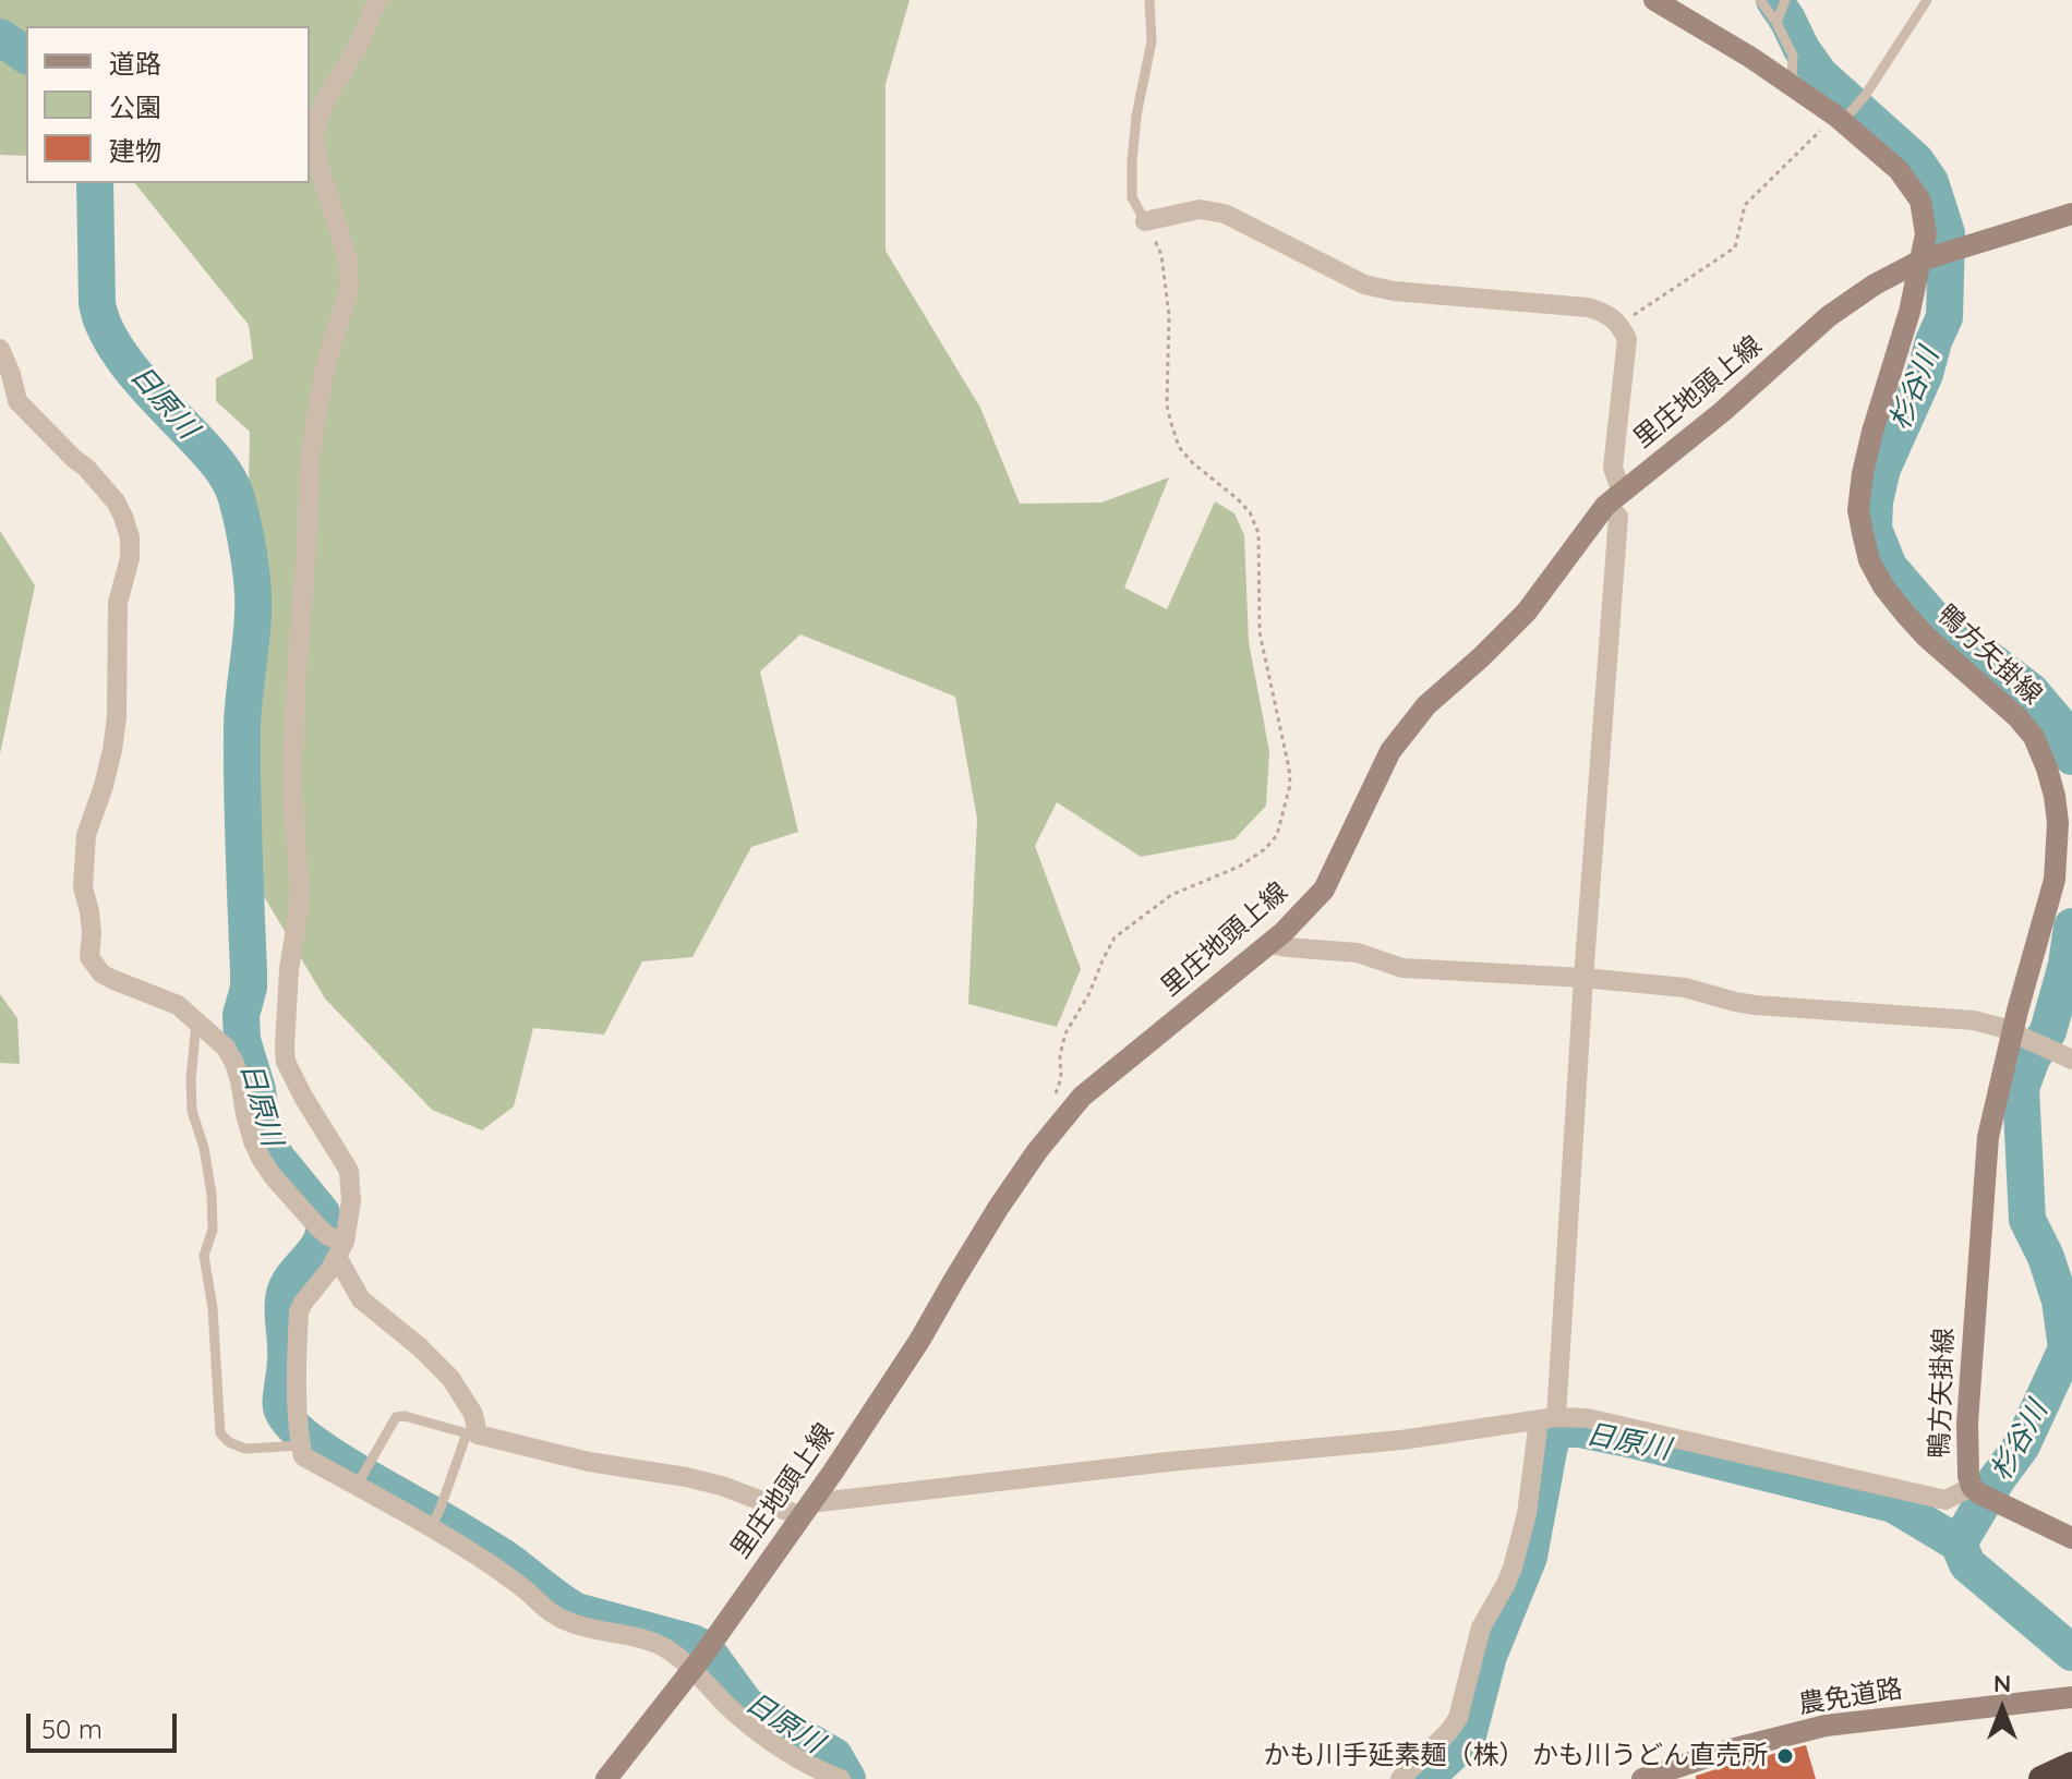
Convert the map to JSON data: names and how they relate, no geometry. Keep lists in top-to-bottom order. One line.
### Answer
{"streets":{"main road":["里庄地頭上線","鴨方矢掛線","農免道路"]},"crossings":[["里庄地頭上線","鴨方矢掛線"]],"water":["杉谷川","日原川"],"places":["かも川手延素麺（株） かも川うどん直売所"],"legend":["道路","公園","建物"],"scale_bar":"50 m","north":"top"}
